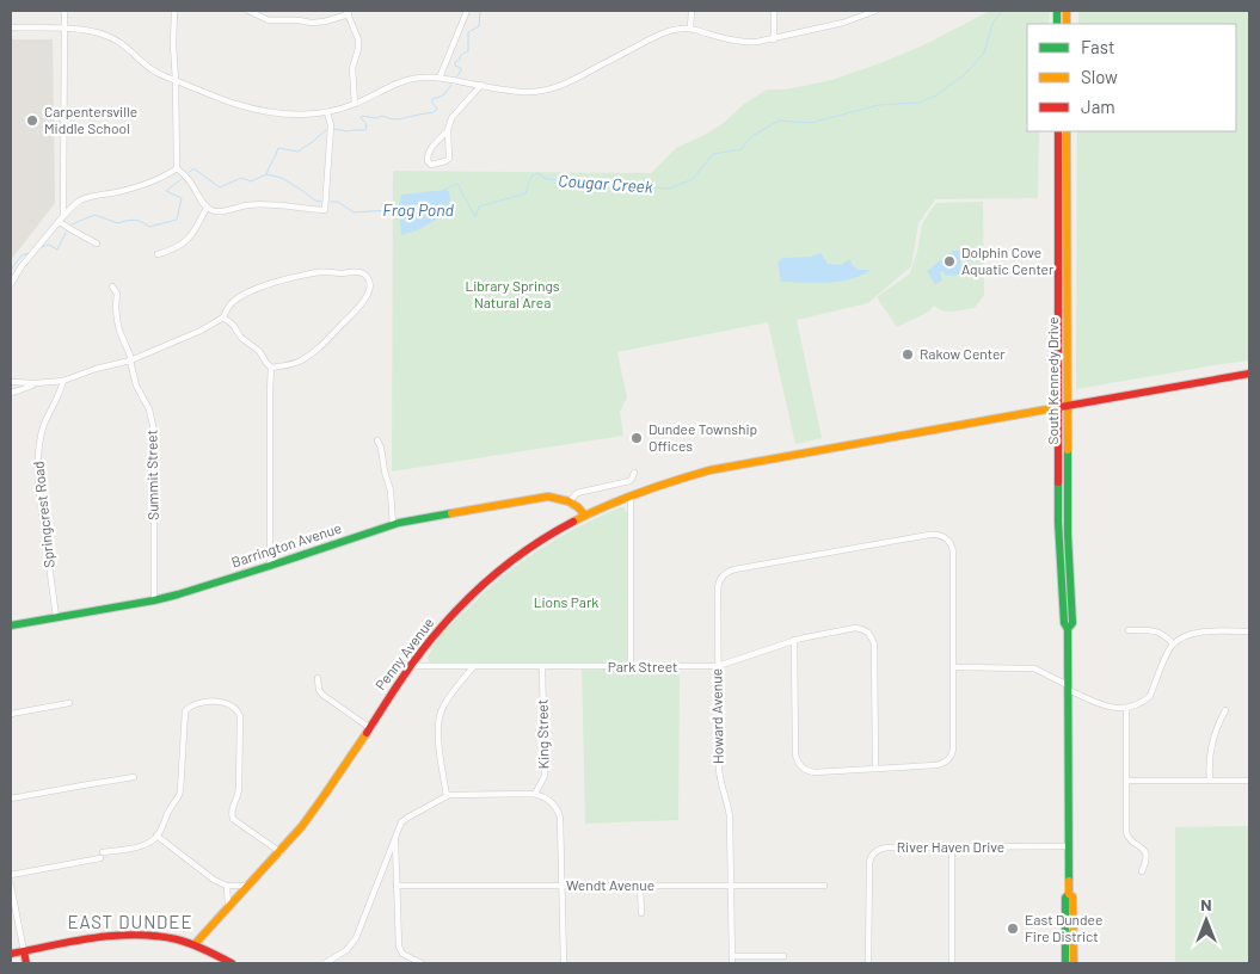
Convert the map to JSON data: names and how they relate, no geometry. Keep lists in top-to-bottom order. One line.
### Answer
{"streets":{"main road":["South Kennedy Drive","Barrington Avenue","Penny Avenue"],"street":["Summit Street","Springcrest Road","Park Street","Howard Avenue","King Street","River Haven Drive","Wendt Avenue"]},"crossings":[["South Kennedy Drive","Penny Avenue"],["South Kennedy Drive","River Haven Drive"],["Summit Street","Barrington Avenue"],["Springcrest Road","Barrington Avenue"],["Penny Avenue","Park Street"],["Park Street","Howard Avenue"],["Park Street","King Street"],["Howard Avenue","Wendt Avenue"]],"districts":["EAST DUNDEE"],"water":["Cougar Creek","Frog Pond"],"parks":["Library Springs Natural Area","Lions Park"],"places":["Carpentersville Middle School","Dolphin Cove Aquatic Center","Rakow Center","Dundee Township Offices","East Dundee Fire District"],"legend":["Fast","Slow","Jam"],"north":"top"}
